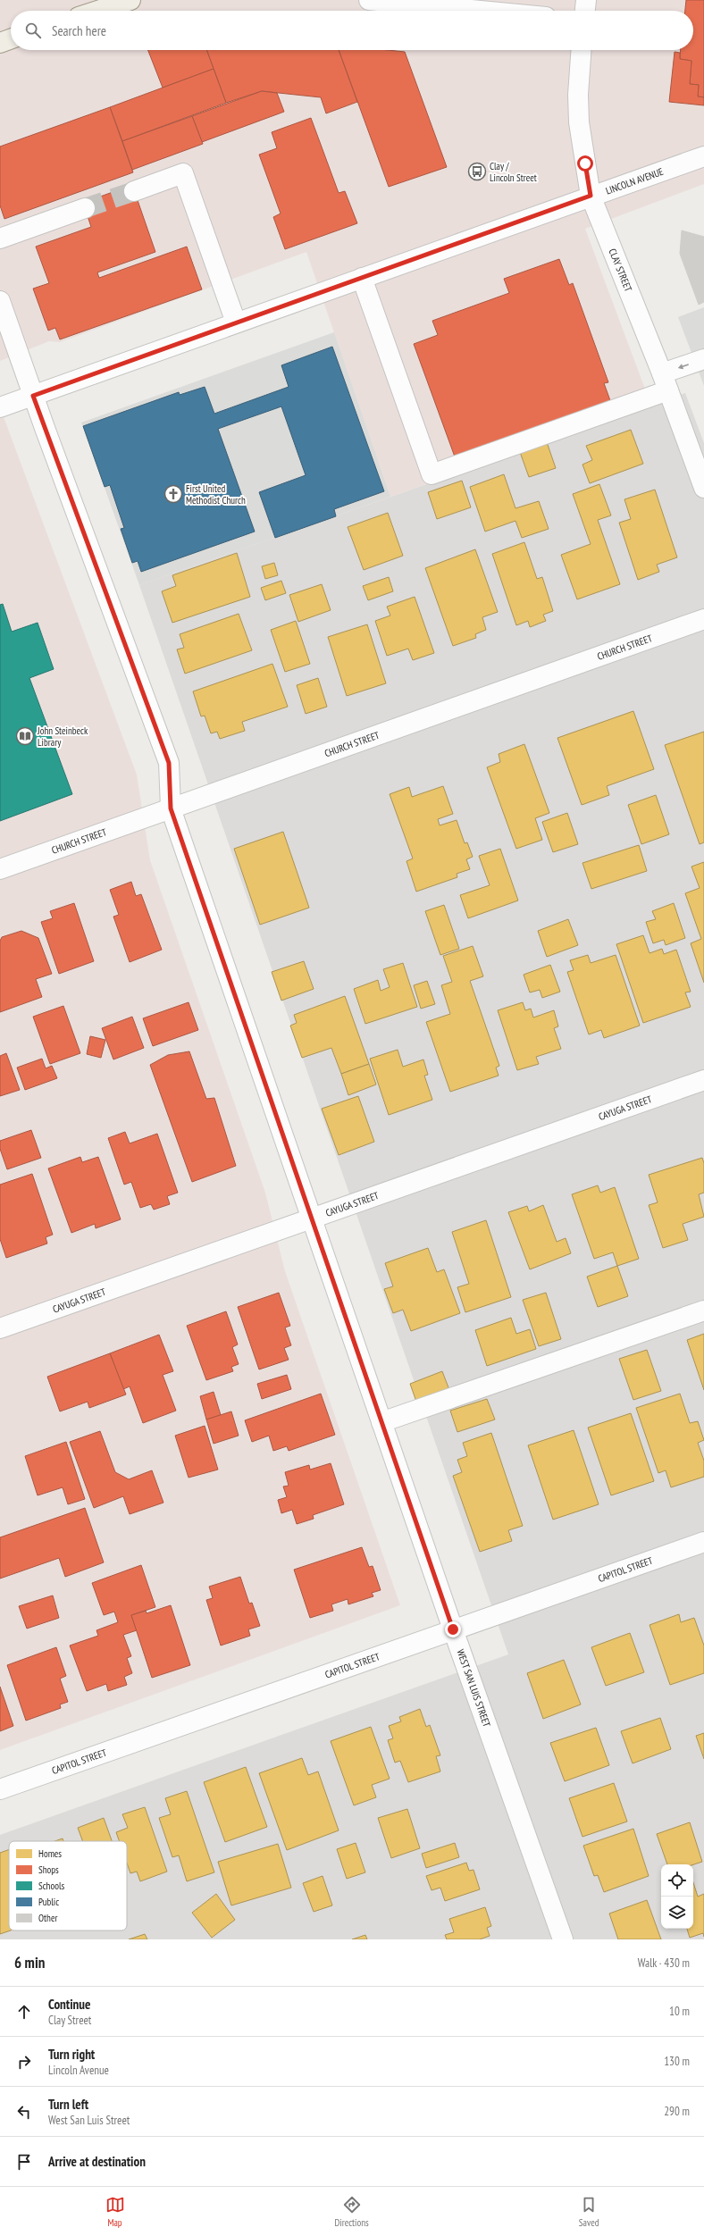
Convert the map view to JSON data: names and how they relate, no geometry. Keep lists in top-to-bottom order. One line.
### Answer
{"streets":{"street":["LINCOLN AVENUE","CLAY STREET","CHURCH STREET","CAYUGA STREET","CAPITOL STREET","WEST SAN LUIS STREET"]},"crossings":[["LINCOLN AVENUE","CLAY STREET"],["LINCOLN AVENUE","WEST SAN LUIS STREET"],["CHURCH STREET","WEST SAN LUIS STREET"],["CAYUGA STREET","WEST SAN LUIS STREET"],["CAPITOL STREET","WEST SAN LUIS STREET"]],"places":{"bus stop":["Clay / Lincoln Street"],"church":["First United Methodist Church"],"library":["John Steinbeck Library"]},"legend":["Homes","Shops","Schools","Public","Other"],"page":{"search":"Search here","heading":["6 min","Walk · 430 m"],"list":[["Continue","Clay Street","10 m"],["Turn right","Lincoln Avenue","130 m"],["Turn left","West San Luis Street","290 m"],"Arrive at destination"],"nav":["Map","Directions","Saved"]}}
